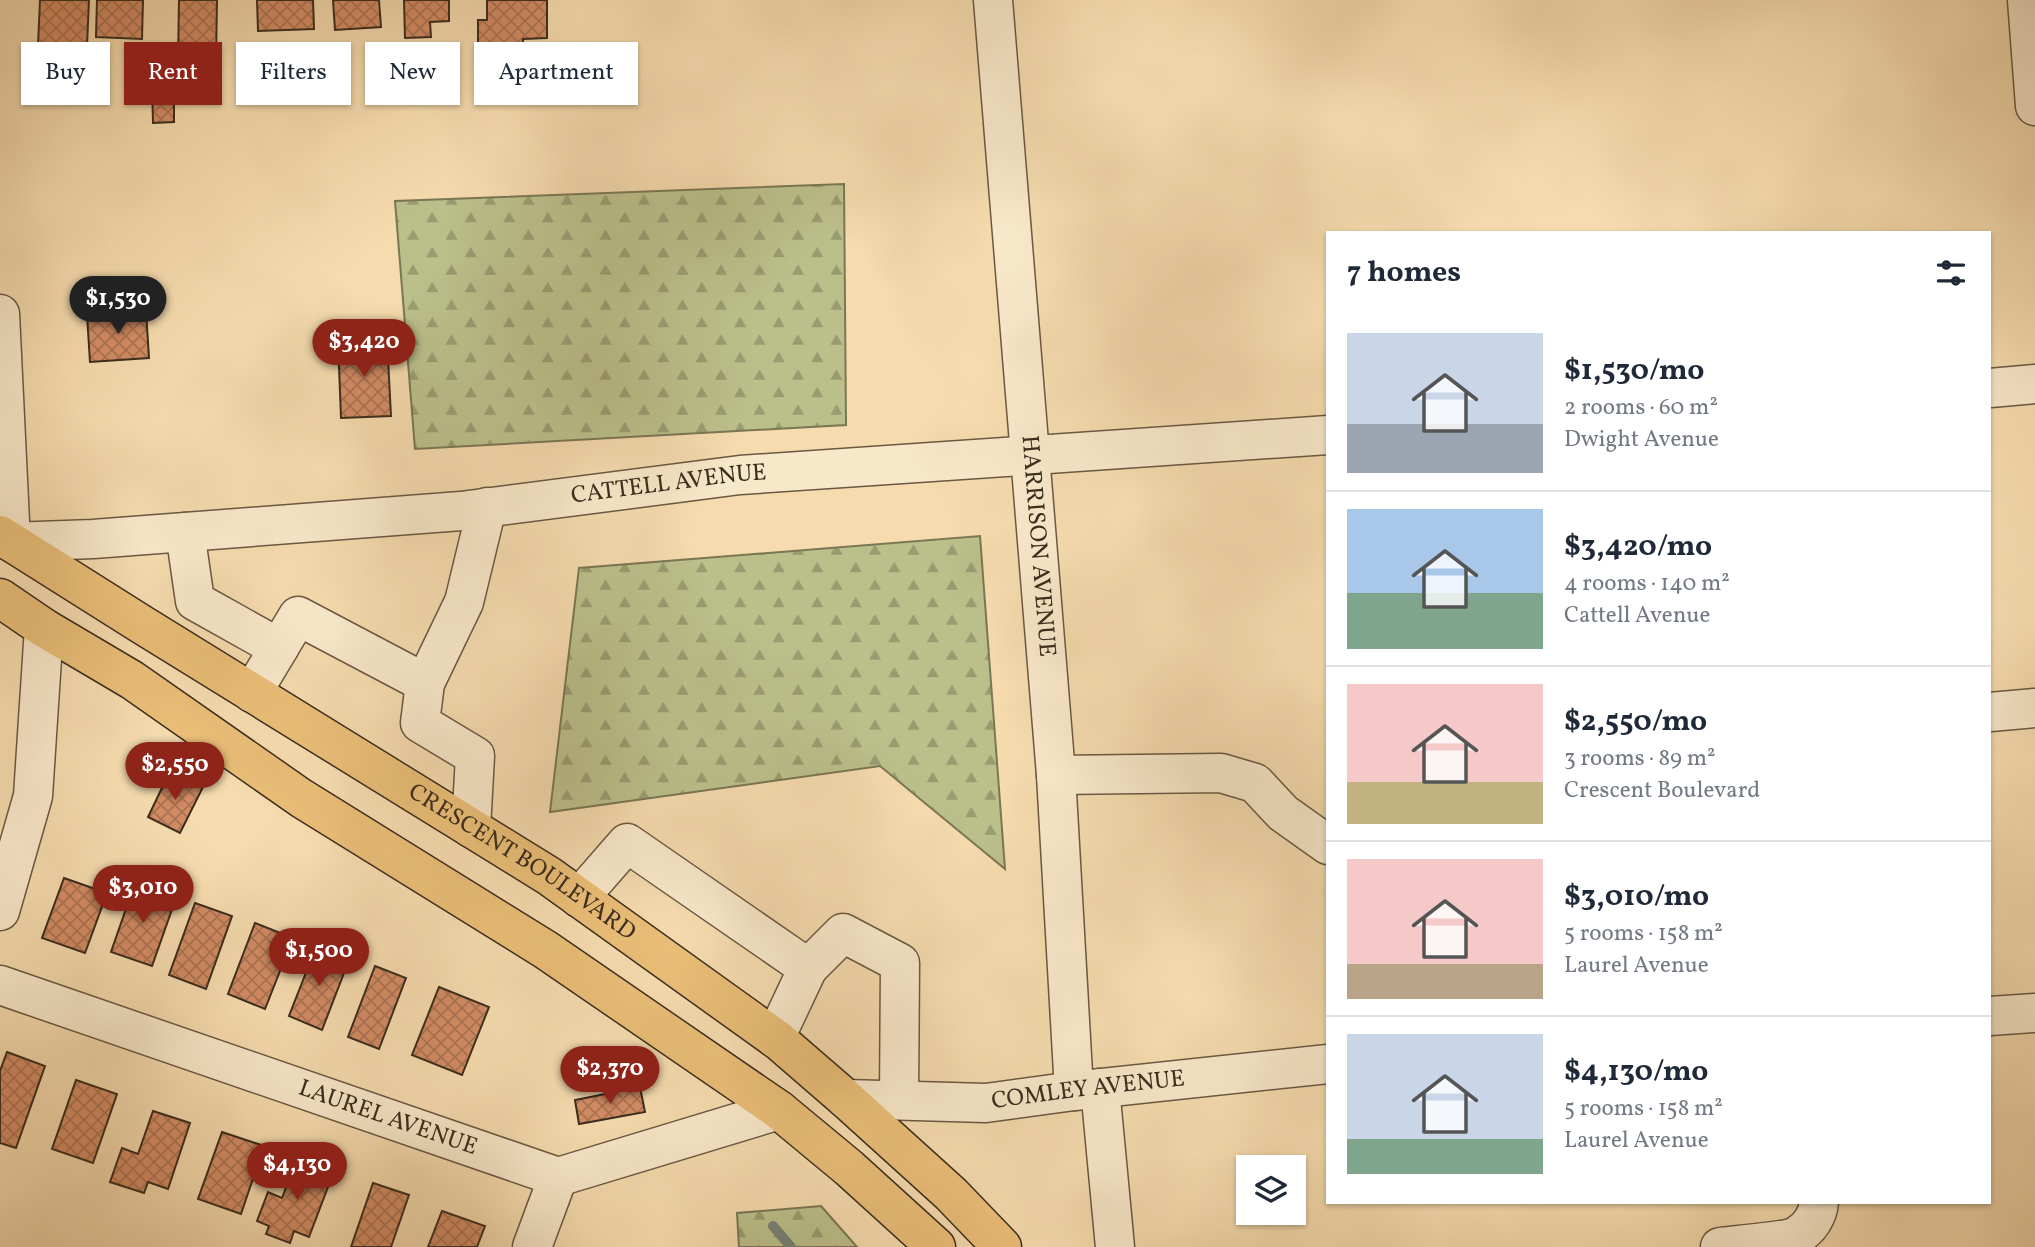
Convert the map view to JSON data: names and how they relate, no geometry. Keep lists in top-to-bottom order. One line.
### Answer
{"streets":{"highway":["CRESCENT BOULEVARD"],"street":["CATTELL AVENUE","HARRISON AVENUE","COMLEY AVENUE","LAUREL AVENUE"]},"crossings":[["CATTELL AVENUE","HARRISON AVENUE"],["CATTELL AVENUE","CRESCENT BOULEVARD"],["HARRISON AVENUE","COMLEY AVENUE"],["CRESCENT BOULEVARD","COMLEY AVENUE"]],"page":{"chip":["Buy","Rent","Filters","New","Apartment"],"heading":"7 homes","price":["$1,530","$3,420","$2,550","$3,010","$1,500","$2,370","$4,130"],"list":[{"name":"$1,530/mo","note":"2 rooms · 60 m² · Dwight Avenue"},{"name":"$3,420/mo","note":"4 rooms · 140 m² · Cattell Avenue"},{"name":"$2,550/mo","note":"3 rooms · 89 m² · Crescent Boulevard"},{"name":"$3,010/mo","note":"5 rooms · 158 m² · Laurel Avenue"},{"name":"$4,130/mo","note":"5 rooms · 158 m² · Laurel Avenue"}]}}
